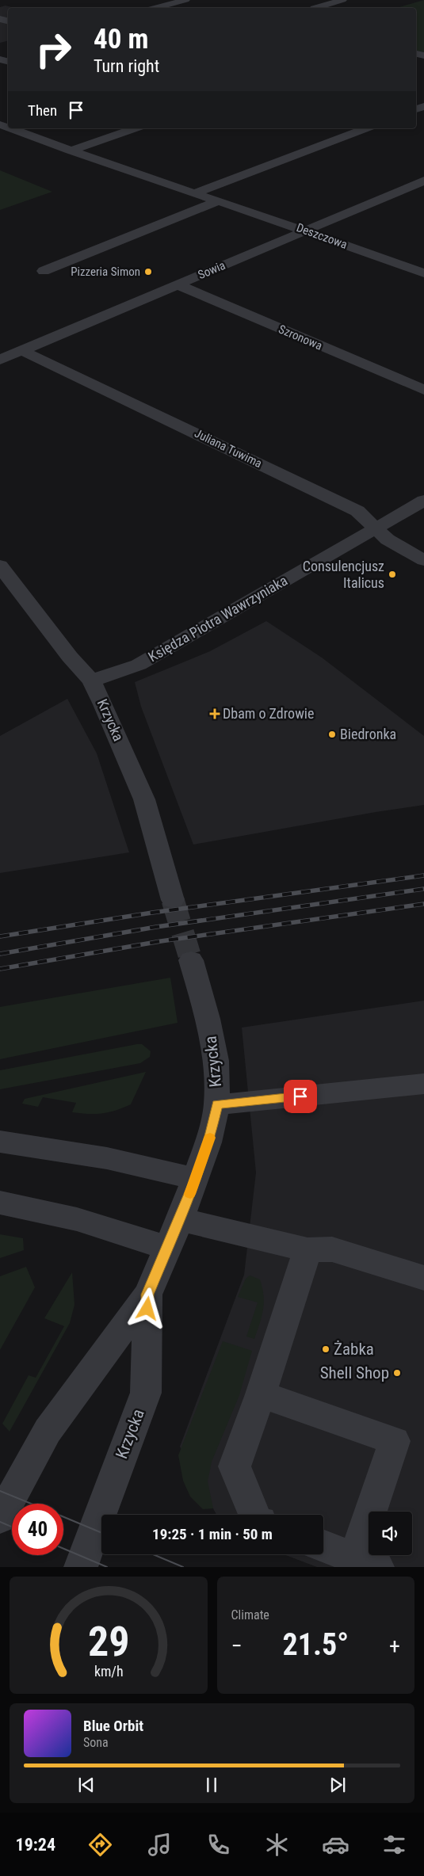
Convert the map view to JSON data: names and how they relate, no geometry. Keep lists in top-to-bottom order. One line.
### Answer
{"streets":{"street":["Deszczowa","Sowia","Szronowa","Juliana Tuwima","Księdza Piotra Wawrzyniaka","Krzycka"]},"crossings":[["Deszczowa","Sowia"],["Sowia","Szronowa"],["Sowia","Juliana Tuwima"],["Juliana Tuwima","Księdza Piotra Wawrzyniaka"],["Księdza Piotra Wawrzyniaka","Krzycka"]],"places":{"other":["Pizzeria Simon","Consulencjusz Italicus","Biedronka","Żabka","Shell Shop"],"health":["Dbam o Zdrowie"]},"page":{"turn":["40 m","Turn right"],"then":"Then","limit":"40","trip":"19:25 · 1 min · 50 m","tile":"Climate","heat":["−","21.5°","+"],"song":["Blue Orbit","Sona"],"tabs":"19:24","gauge":["29","km/h"]}}
